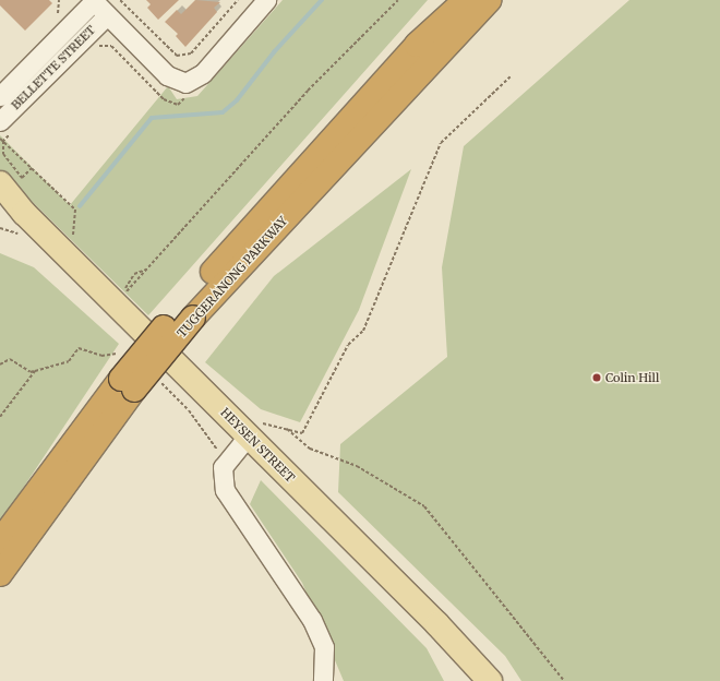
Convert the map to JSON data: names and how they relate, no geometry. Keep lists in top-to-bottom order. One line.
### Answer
{"streets":{"highway":["TUGGERANONG PARKWAY"],"main road":["HEYSEN STREET"],"street":["BELLETTE STREET"]},"places":["Colin Hill"]}
